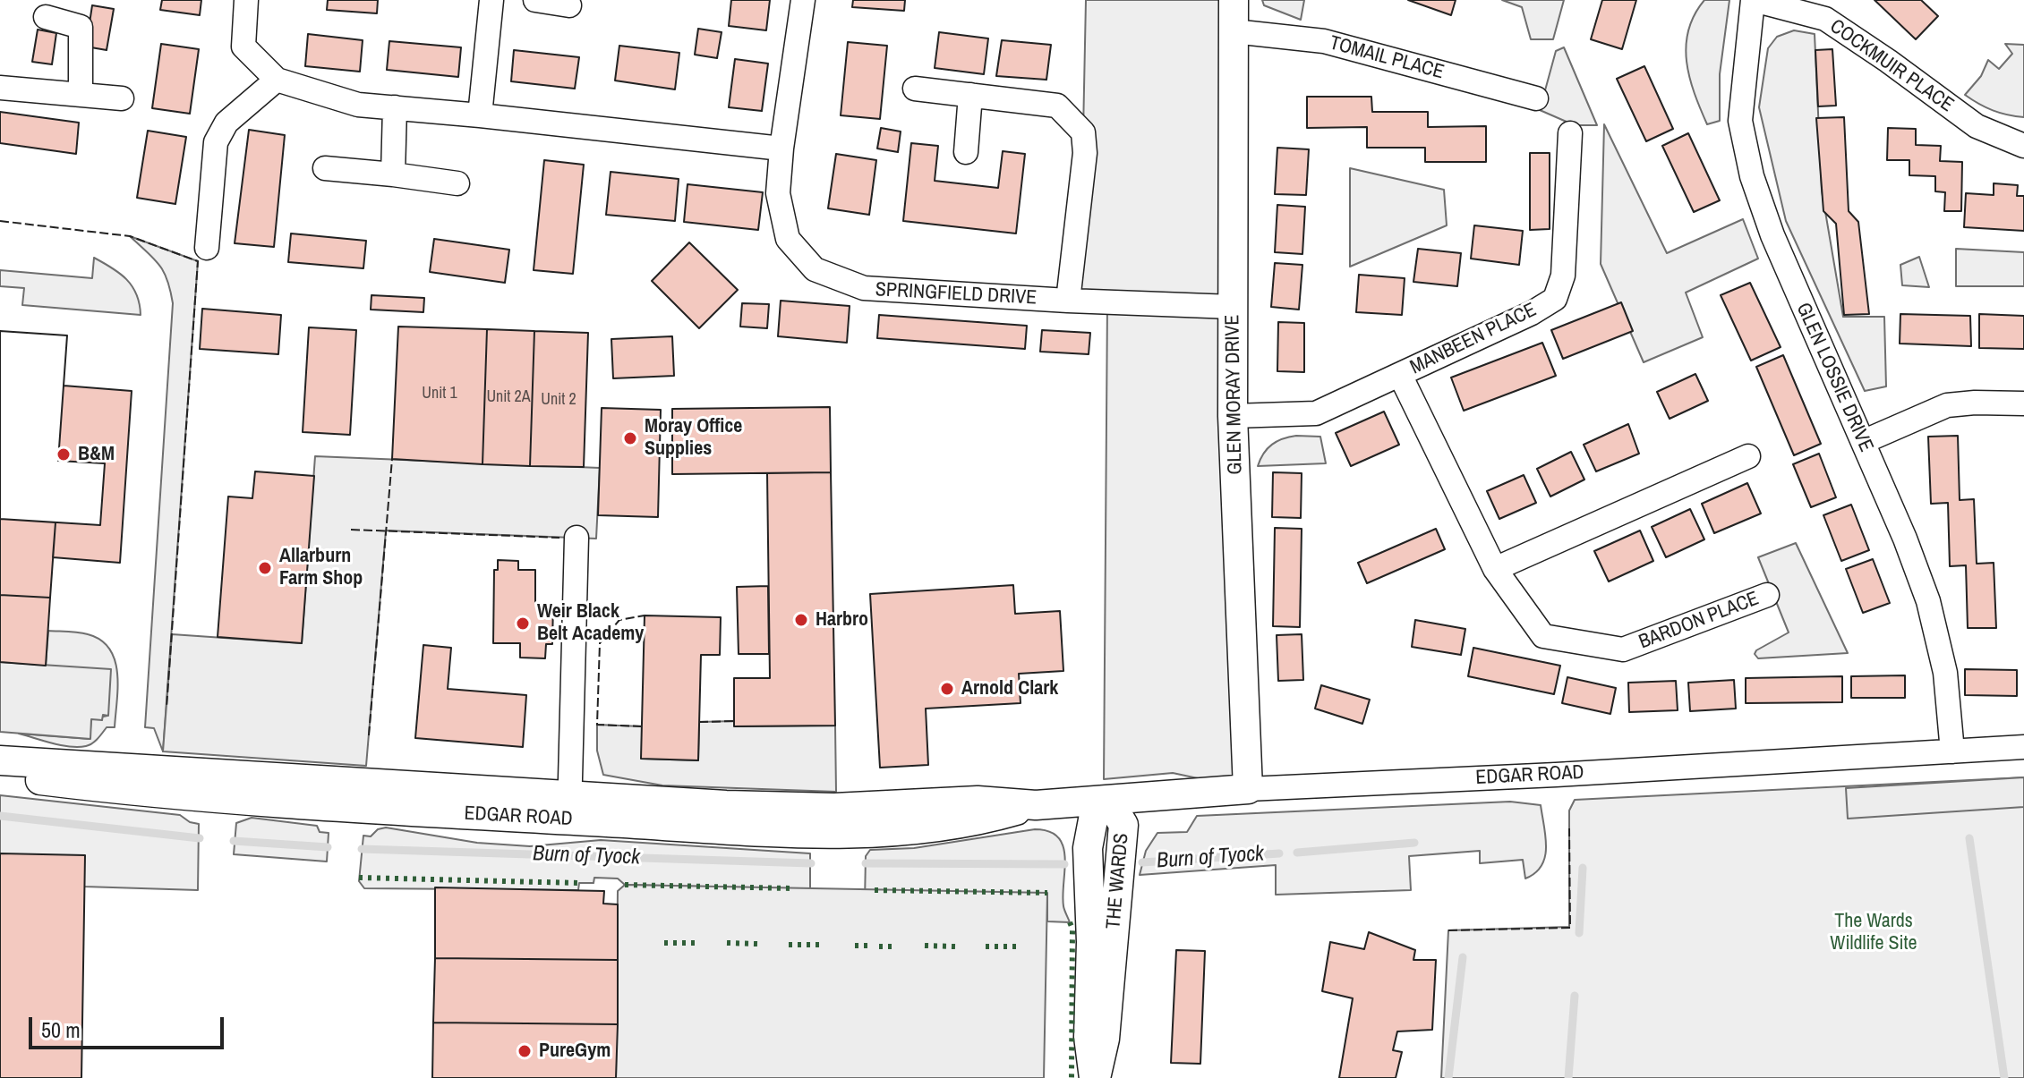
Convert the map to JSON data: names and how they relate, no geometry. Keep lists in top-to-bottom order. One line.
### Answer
{"streets":{"street":["TOMAIL PLACE","COCKMUIR PLACE","SPRINGFIELD DRIVE","MANBEEN PLACE","GLEN LOSSIE DRIVE","GLEN MORAY DRIVE","BARDON PLACE","EDGAR ROAD","THE WARDS"]},"crossings":[["TOMAIL PLACE","GLEN MORAY DRIVE"],["COCKMUIR PLACE","GLEN LOSSIE DRIVE"],["SPRINGFIELD DRIVE","GLEN MORAY DRIVE"],["MANBEEN PLACE","GLEN MORAY DRIVE"],["MANBEEN PLACE","BARDON PLACE"],["GLEN LOSSIE DRIVE","EDGAR ROAD"],["GLEN MORAY DRIVE","EDGAR ROAD"],["EDGAR ROAD","THE WARDS"]],"water":["Burn of Tyock"],"parks":["The Wards Wildlife Site"],"places":["Moray Office Supplies","B&M","Allarburn Farm Shop","Harbro","Weir Black Belt Academy","Arnold Clark","PureGym"],"house_numbers":["Unit 1","Unit 2A","Unit 2"],"scale_bar":"50 m"}
